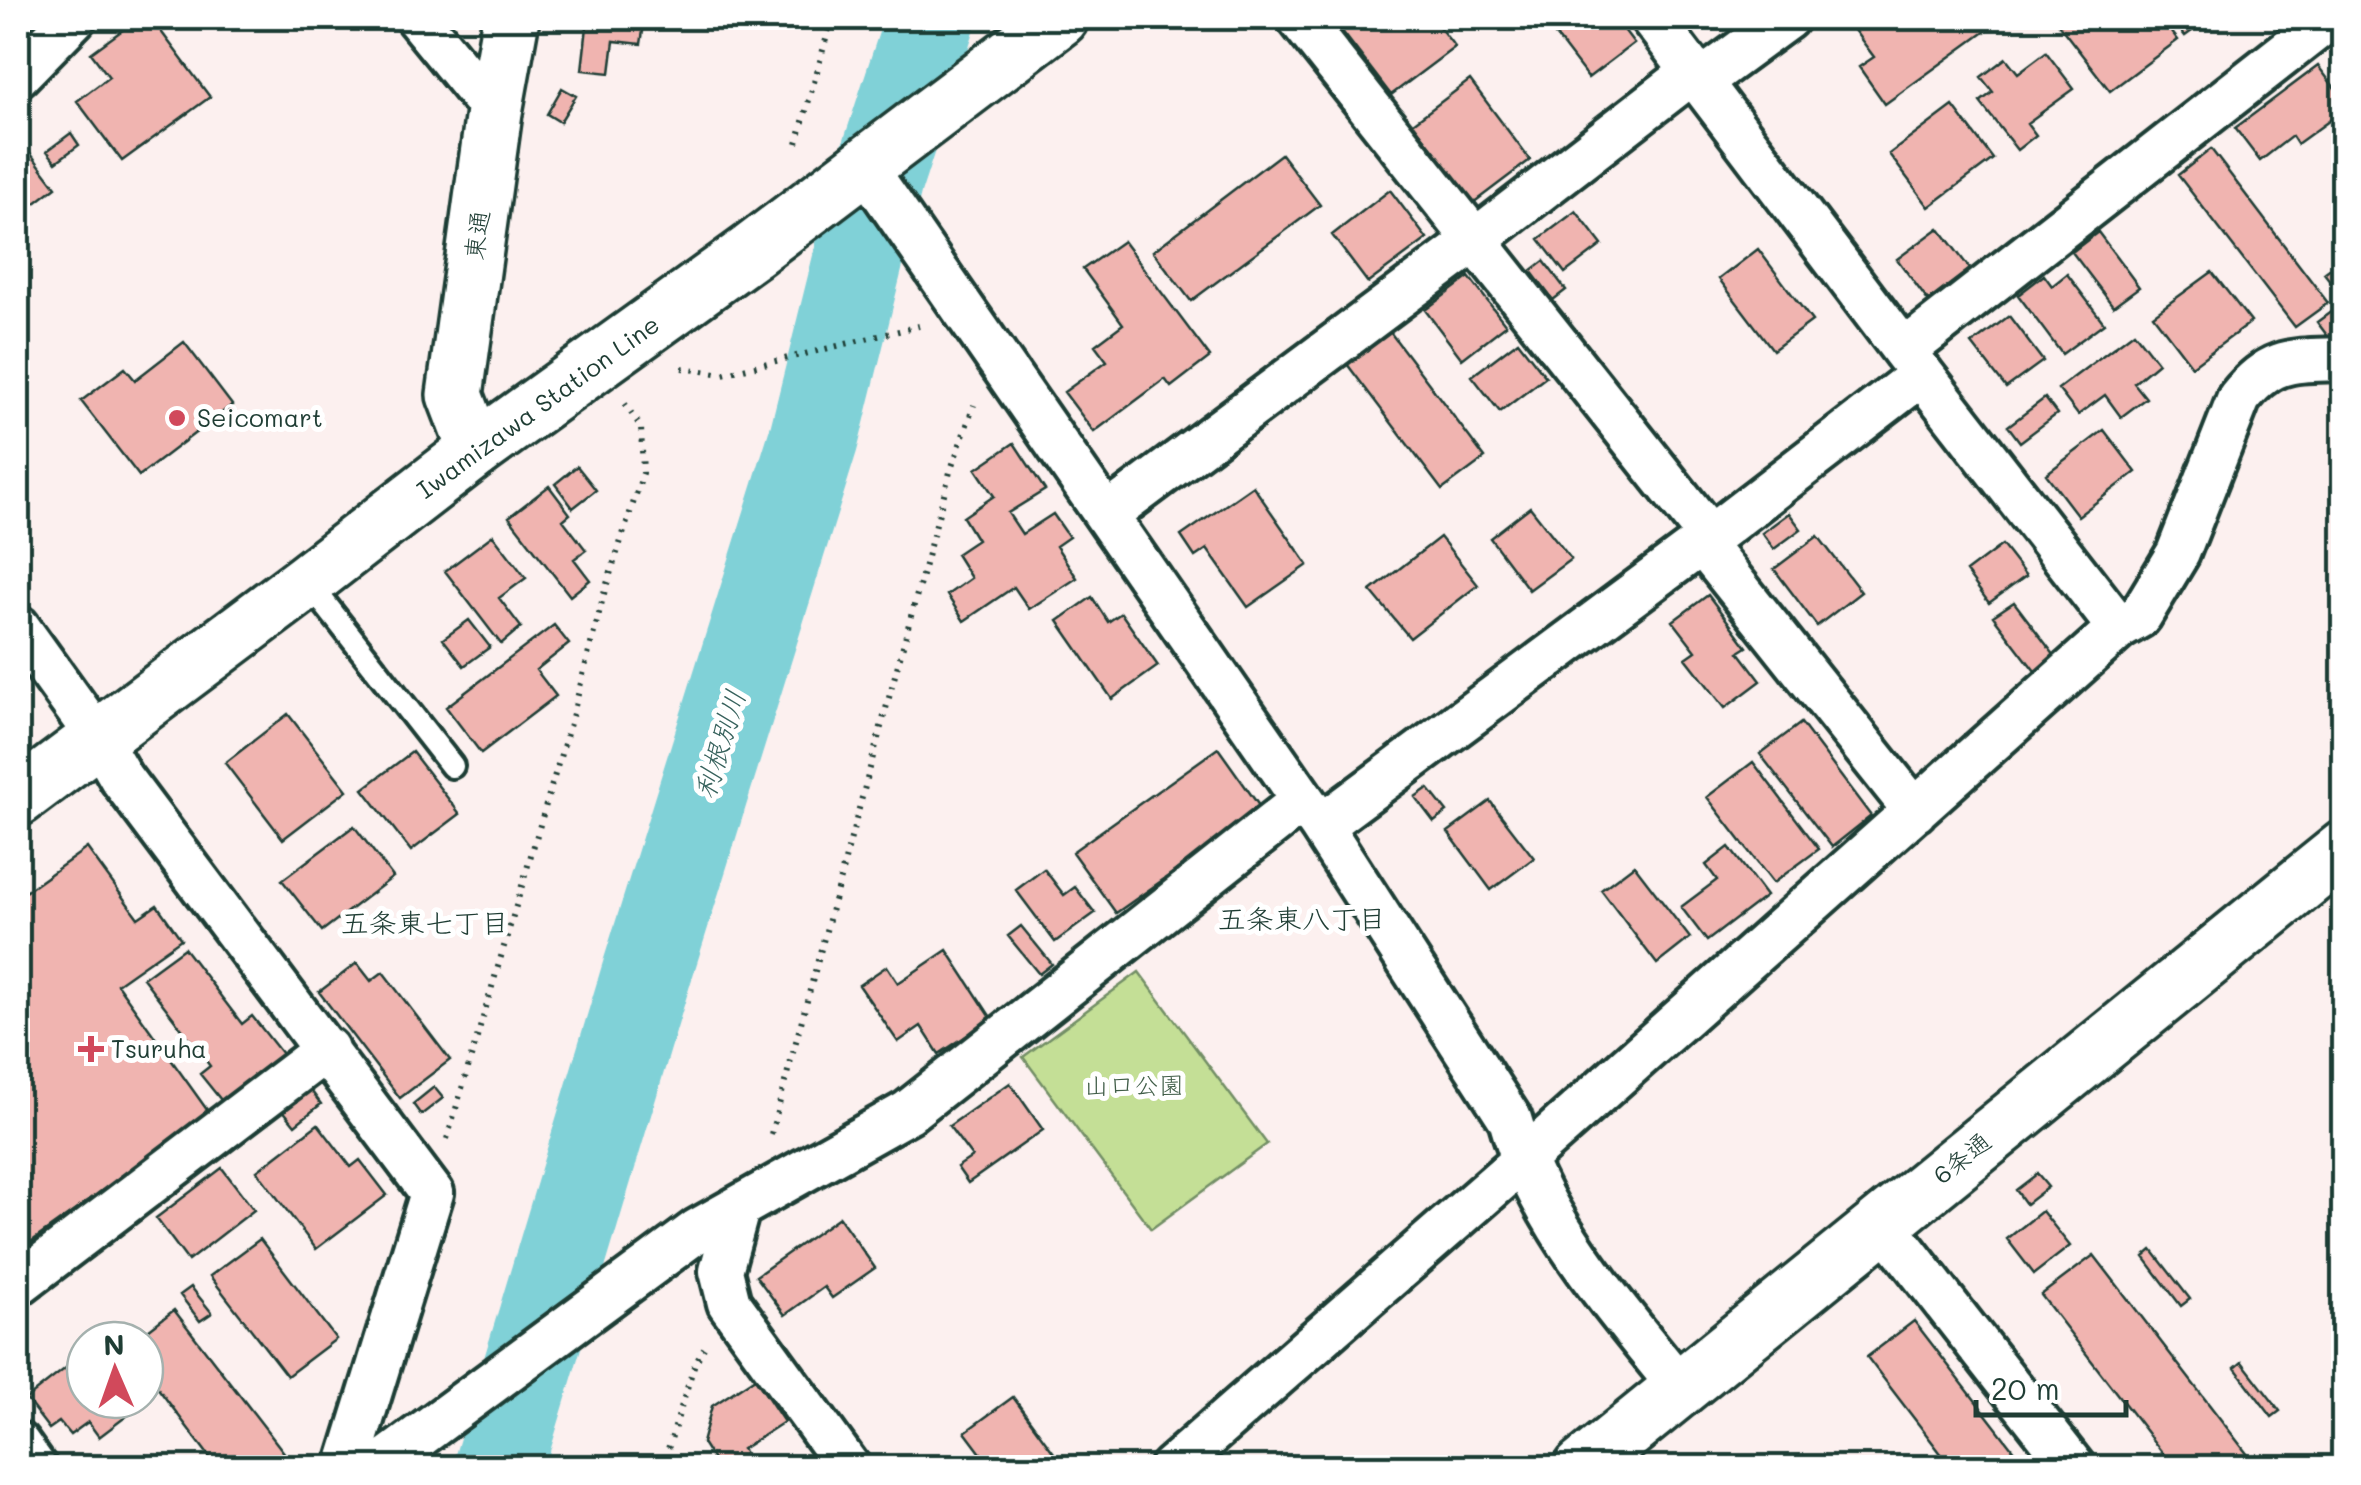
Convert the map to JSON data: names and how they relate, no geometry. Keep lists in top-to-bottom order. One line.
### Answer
{"streets":{"street":["東通","Iwamizawa Station Line","6条通"]},"crossings":[["東通","Iwamizawa Station Line"]],"districts":["五条東八丁目","五条東七丁目"],"water":["利根別川"],"parks":["山口公園"],"places":{"other":["Seicomart"],"health":["Tsuruha"]},"scale_bar":"20 m","north":"top"}
